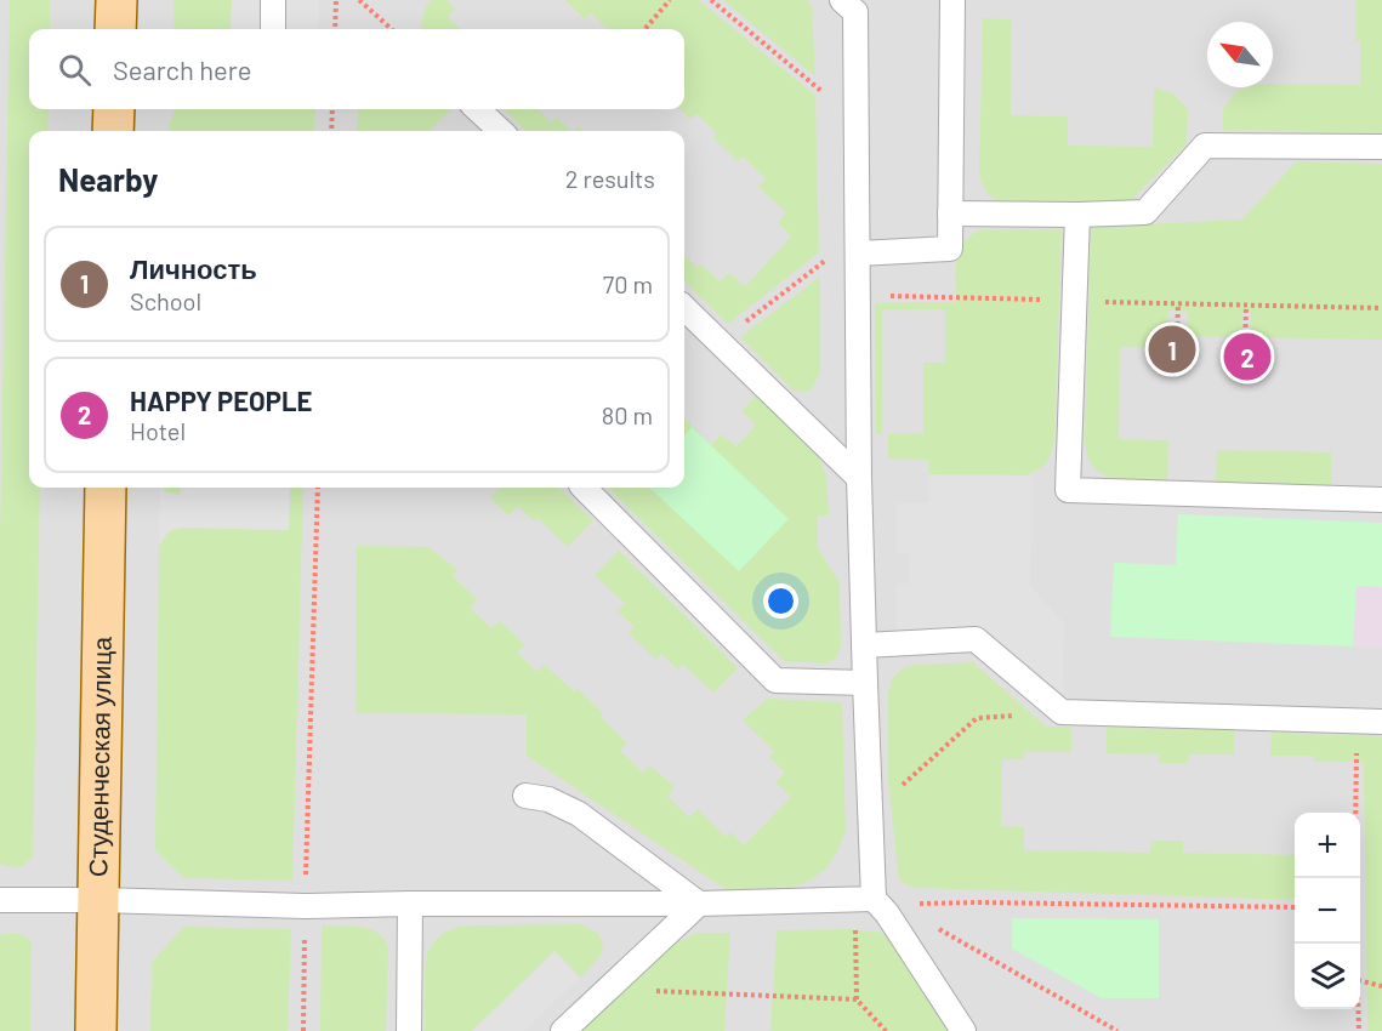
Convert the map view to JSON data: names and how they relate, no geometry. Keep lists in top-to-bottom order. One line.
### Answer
{"streets":{"main road":["Студенческая улица"]},"north":"top left","page":{"search":"Search here","heading":["Nearby","2 results"],"list":[{"mark":"1","name":"Личность","note":"School","value":"70 m"},{"mark":"2","name":"HAPPY PEOPLE","note":"Hotel","value":"80 m"}],"pins":["1","2"],"map_buttons":["+","−"]}}
